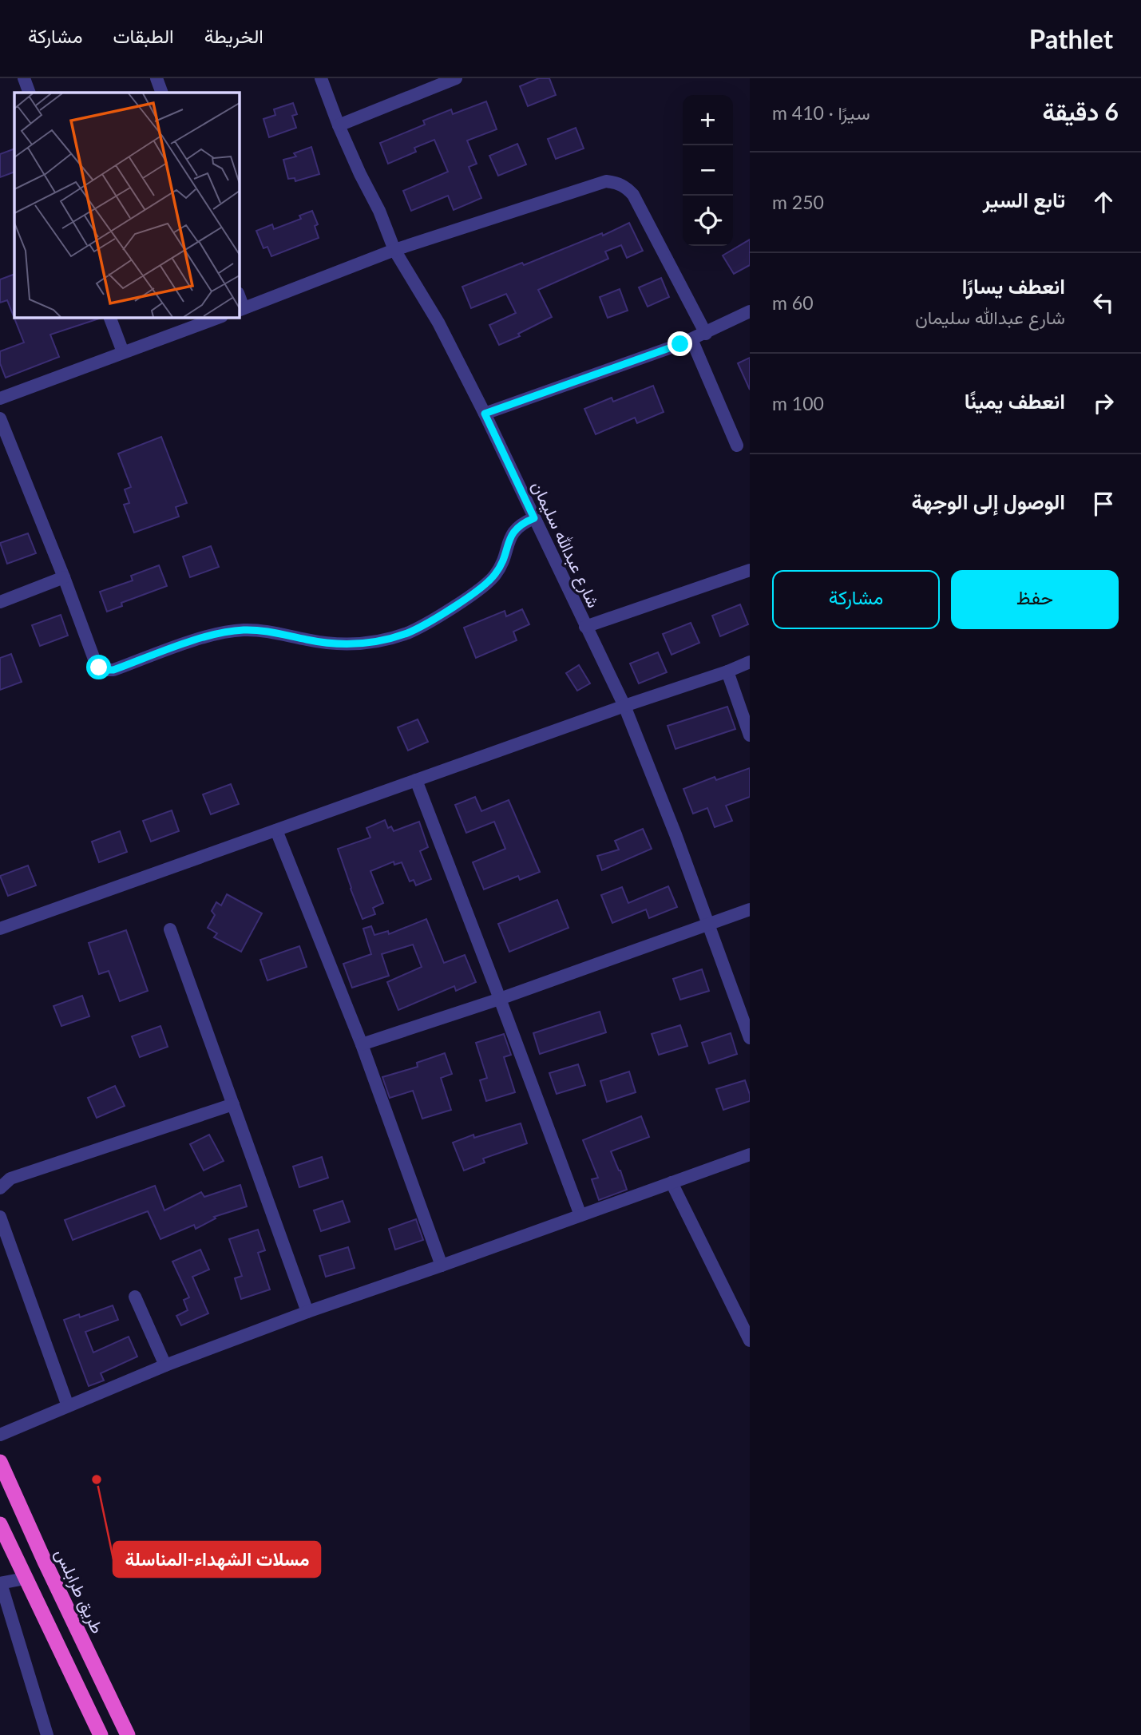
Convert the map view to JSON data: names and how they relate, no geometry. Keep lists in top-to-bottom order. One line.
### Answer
{"streets":{"highway":["طريق طرابلس"],"street":["شارع عبدالله سليمان"]},"places":["مسلات الشهداء-المناسلة"],"page":{"header":"Pathlet","nav":["الخريطة","الطبقات","مشاركة"],"heading":["6 دقيقة","سيرًا · 410 m"],"map_buttons":["+","−"],"list":[["تابع السير","250 m"],["انعطف يسارًا","شارع عبدالله سليمان","60 m"],["انعطف يمينًا","100 m"],"الوصول إلى الوجهة"],"buttons":["حفظ","مشاركة"]}}
